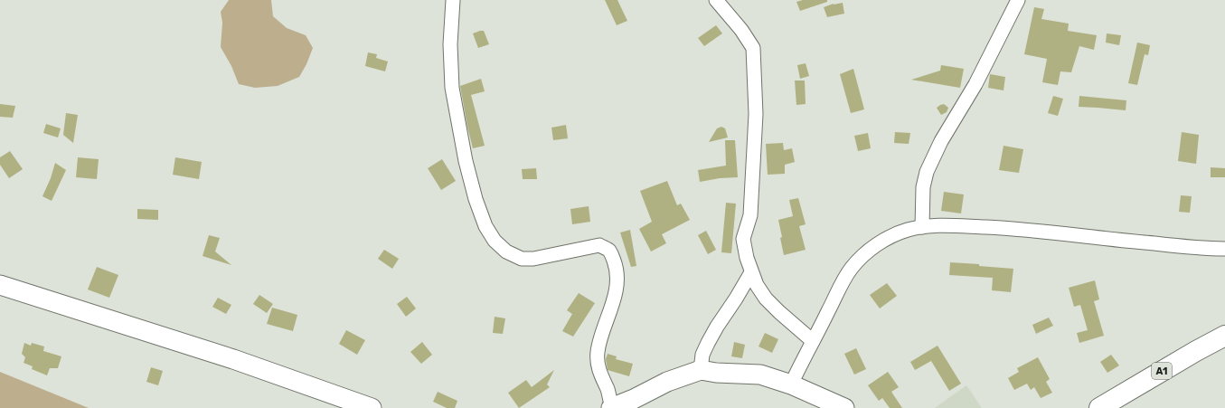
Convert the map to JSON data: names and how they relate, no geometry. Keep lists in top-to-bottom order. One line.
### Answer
{"streets":{"main road":["A1"]}}
